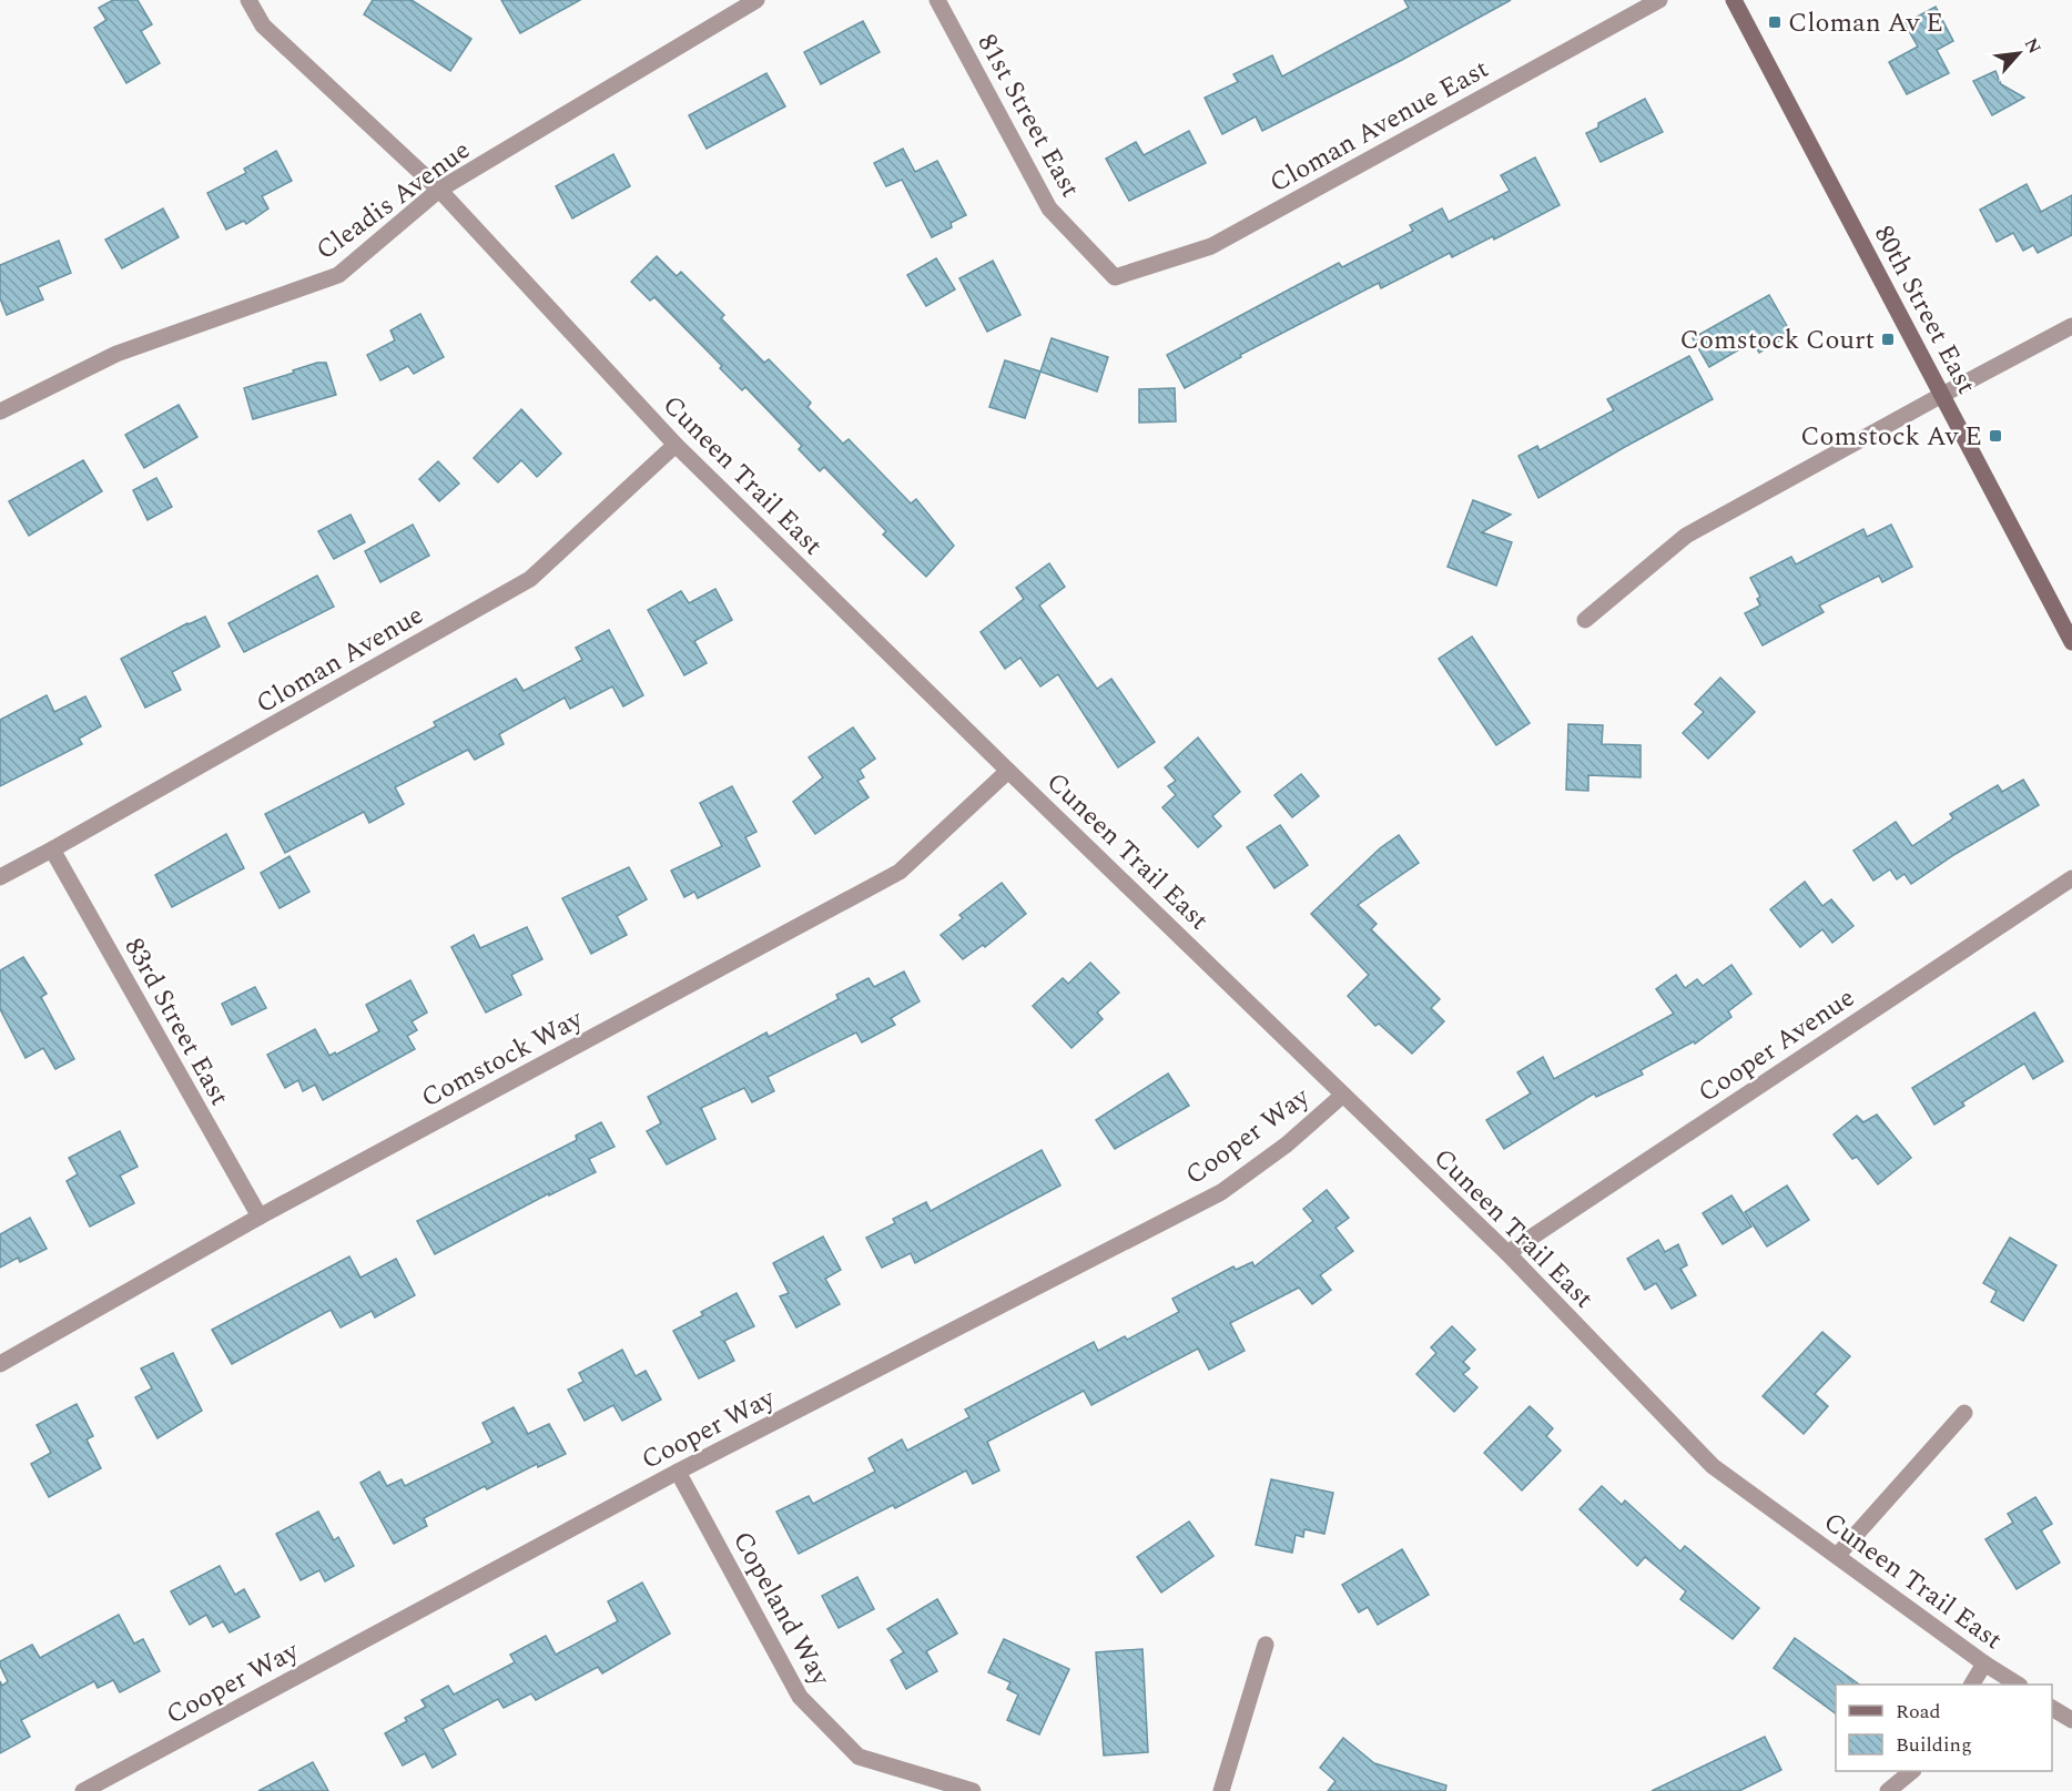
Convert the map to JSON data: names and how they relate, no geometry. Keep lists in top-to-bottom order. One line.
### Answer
{"streets":{"street":["81st Street East","Cloman Avenue East","Cleadis Avenue","80th Street East","Cuneen Trail East","Cloman Avenue","83rd Street East","Cooper Avenue","Comstock Way","Cooper Way","Copeland Way"]},"crossings":[["81st Street East","Cloman Avenue East"],["Cleadis Avenue","Cuneen Trail East"],["Cuneen Trail East","Cloman Avenue"],["Cuneen Trail East","Cooper Avenue"],["Cuneen Trail East","Comstock Way"],["Cuneen Trail East","Cooper Way"],["Cloman Avenue","83rd Street East"],["83rd Street East","Comstock Way"],["Cooper Way","Copeland Way"]],"places":{"transit":["Cloman Av E","Comstock Court","Comstock Av E"]},"legend":["Road","Building"],"north":"top right"}
